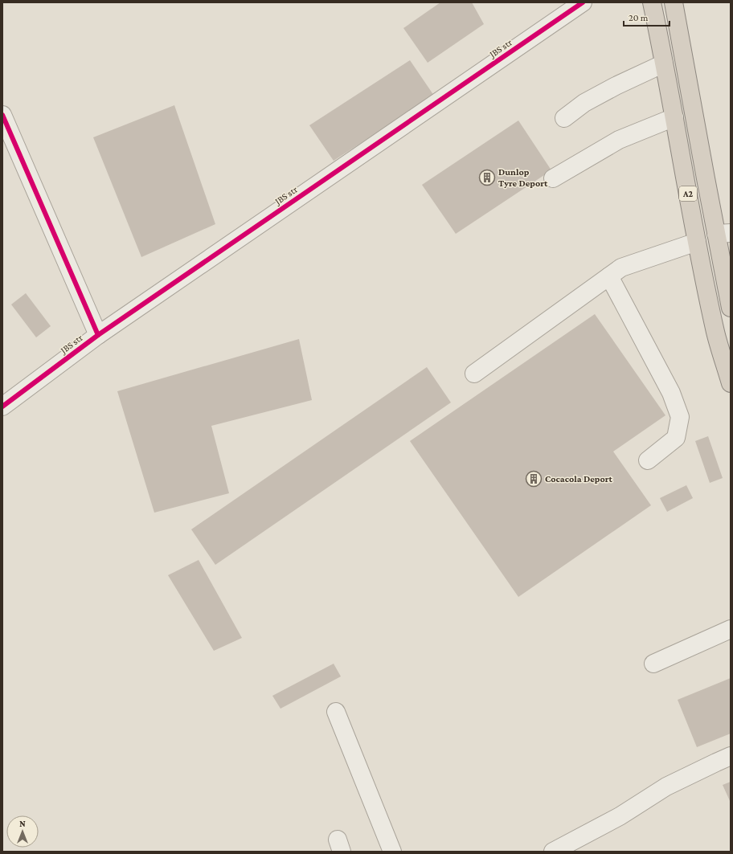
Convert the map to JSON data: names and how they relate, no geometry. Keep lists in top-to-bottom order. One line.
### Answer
{"streets":{"highway":["A2"],"street":["JBS str"]},"places":{"building":["Dunlop Tyre Deport","Cocacola Deport"]},"scale_bar":"20 m","north":"top"}
